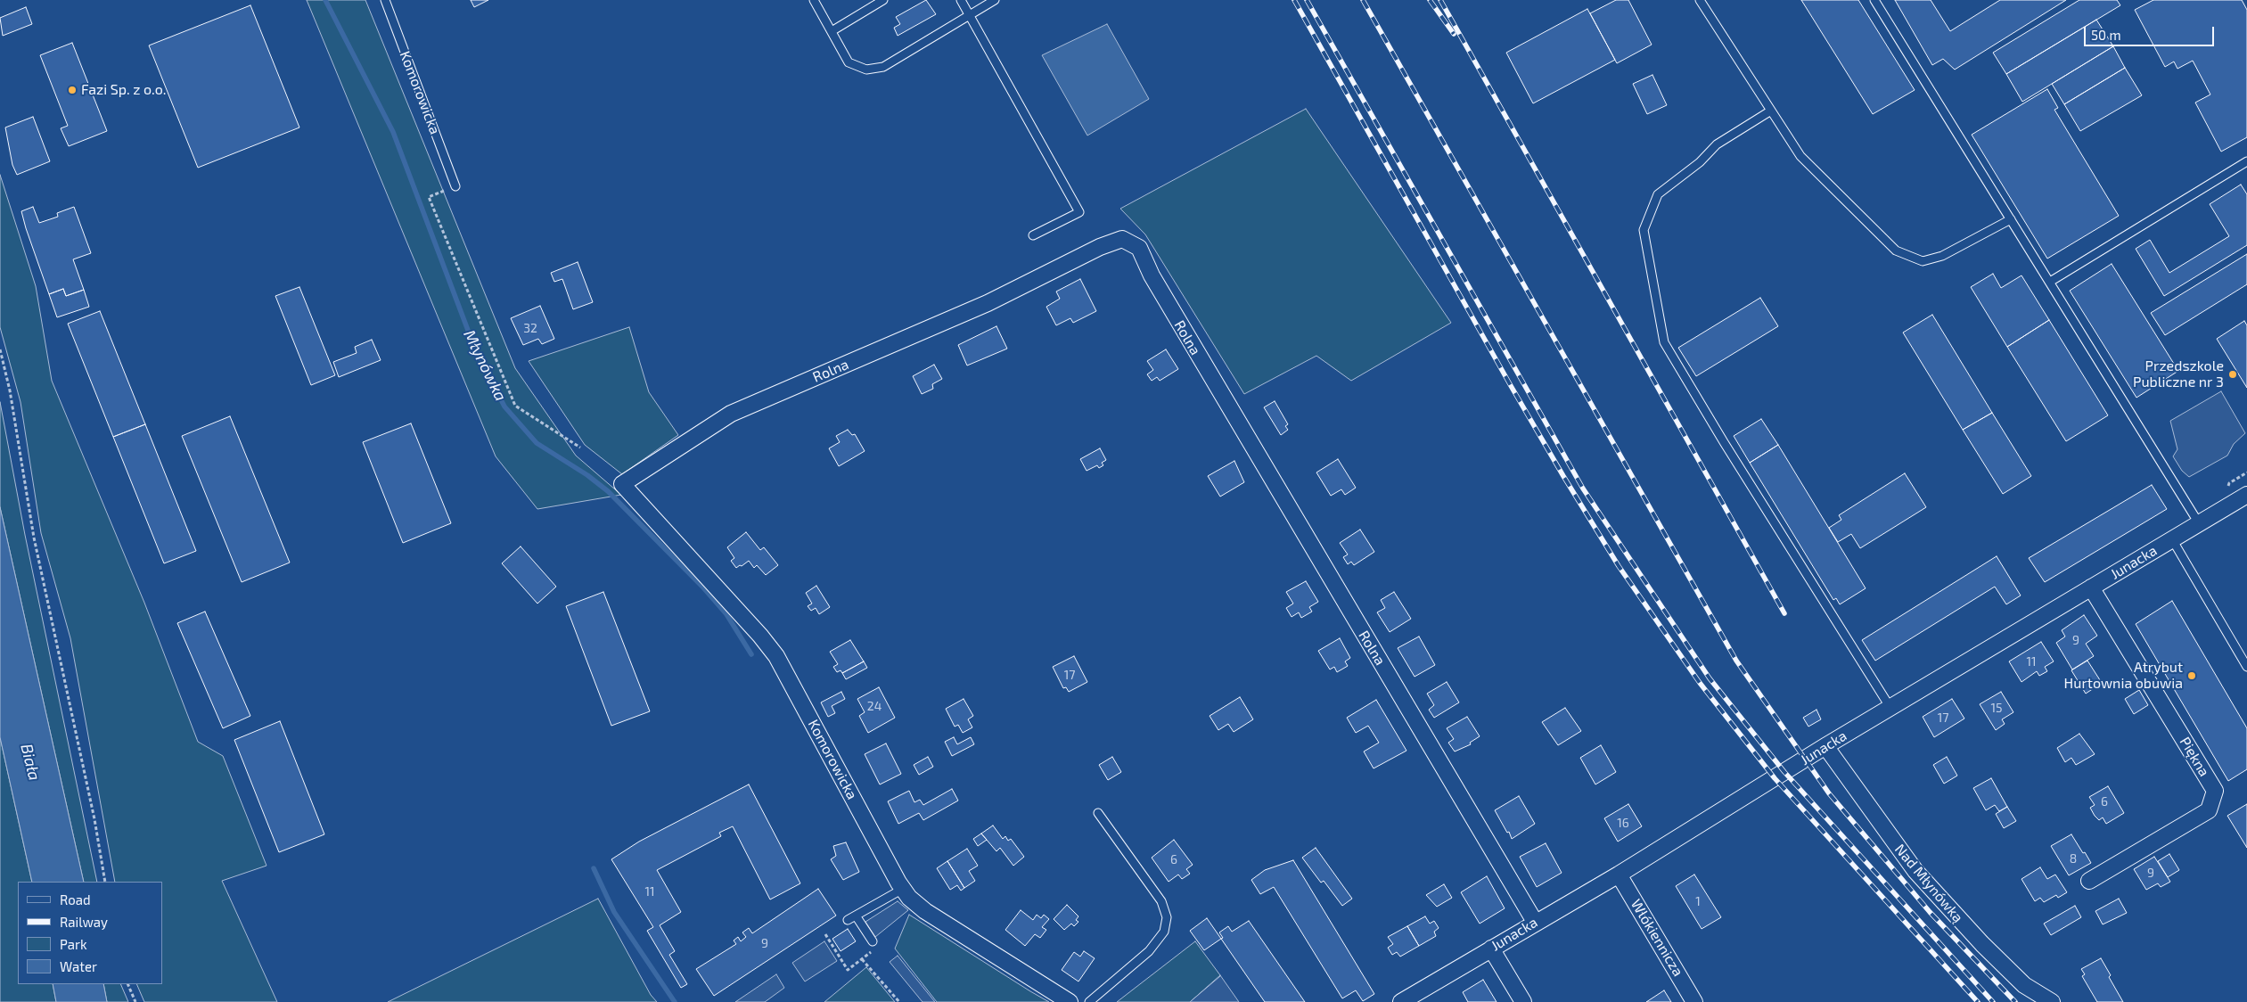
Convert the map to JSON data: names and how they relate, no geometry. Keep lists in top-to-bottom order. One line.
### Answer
{"streets":{"street":["Komorowicka","Rolna","Junacka","Piękna","Nad Młynówką","Włókiennicza"]},"crossings":[["Komorowicka","Rolna"],["Rolna","Junacka"],["Junacka","Piękna"],["Junacka","Nad Młynówką"],["Junacka","Włókiennicza"]],"water":["Młynówka","Biała"],"places":["Fazi Sp. z o.o.","Przedszkole Publiczne nr 3","Atrybut Hurtownia obuwia"],"house_numbers":["32","9","11","17","24","15","17","6","16","8","6","9","11","1","9"],"legend":["Road","Railway","Park","Water"],"scale_bar":"50 m"}
